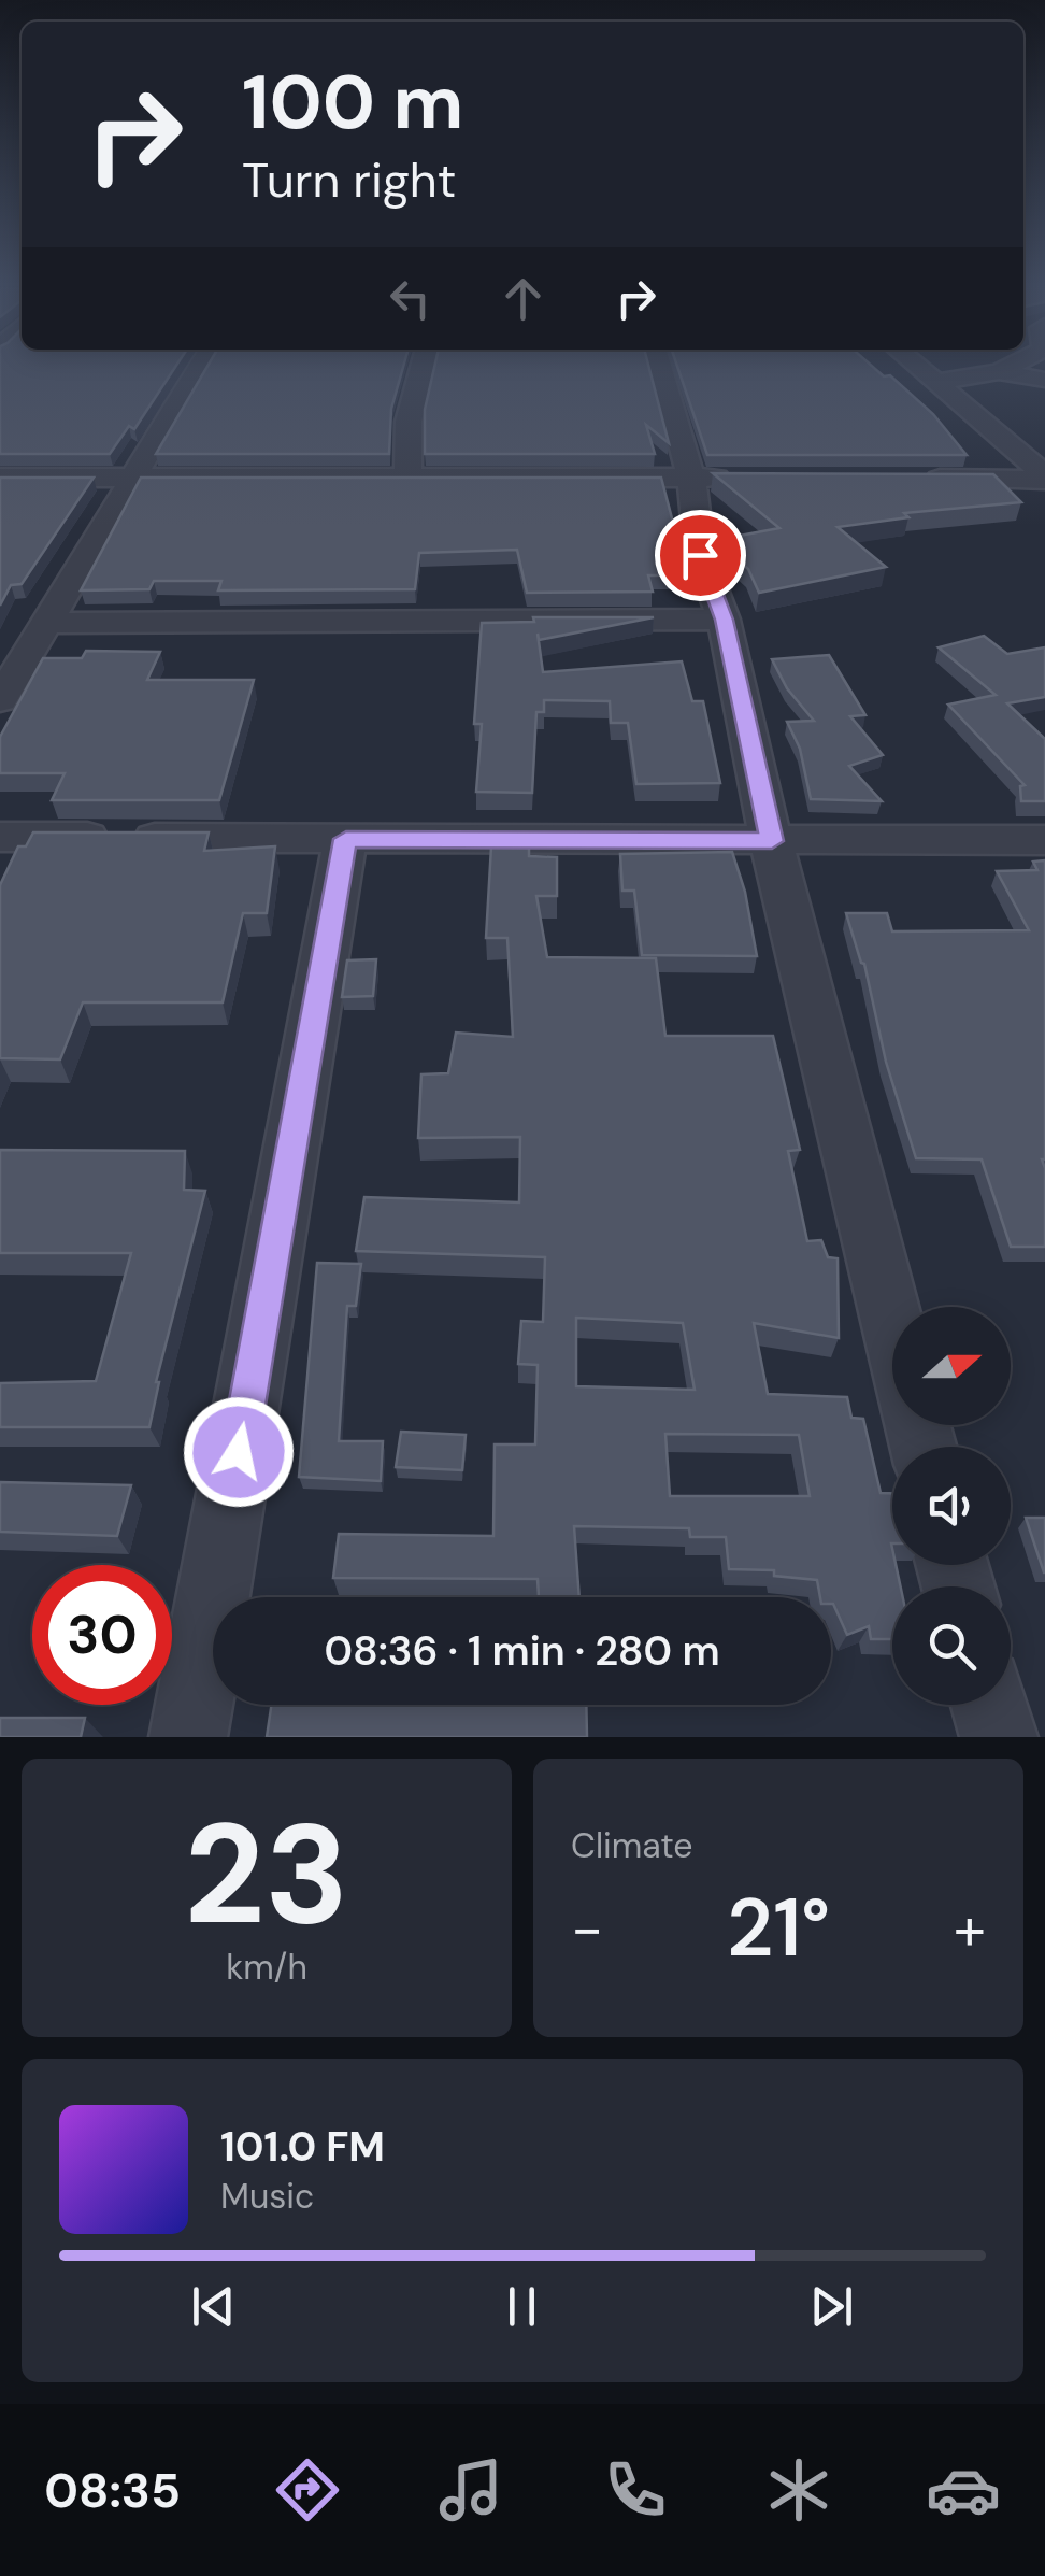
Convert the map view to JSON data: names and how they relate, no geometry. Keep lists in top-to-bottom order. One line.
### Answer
{"north":"right","page":{"turn":["100 m","Turn right"],"limit":"30","trip":"08:36 · 1 min · 280 m","tile":[["23","km/h"],"Climate"],"heat":["−","21°","+"],"song":["101.0 FM","Music"],"tabs":"08:35"}}
